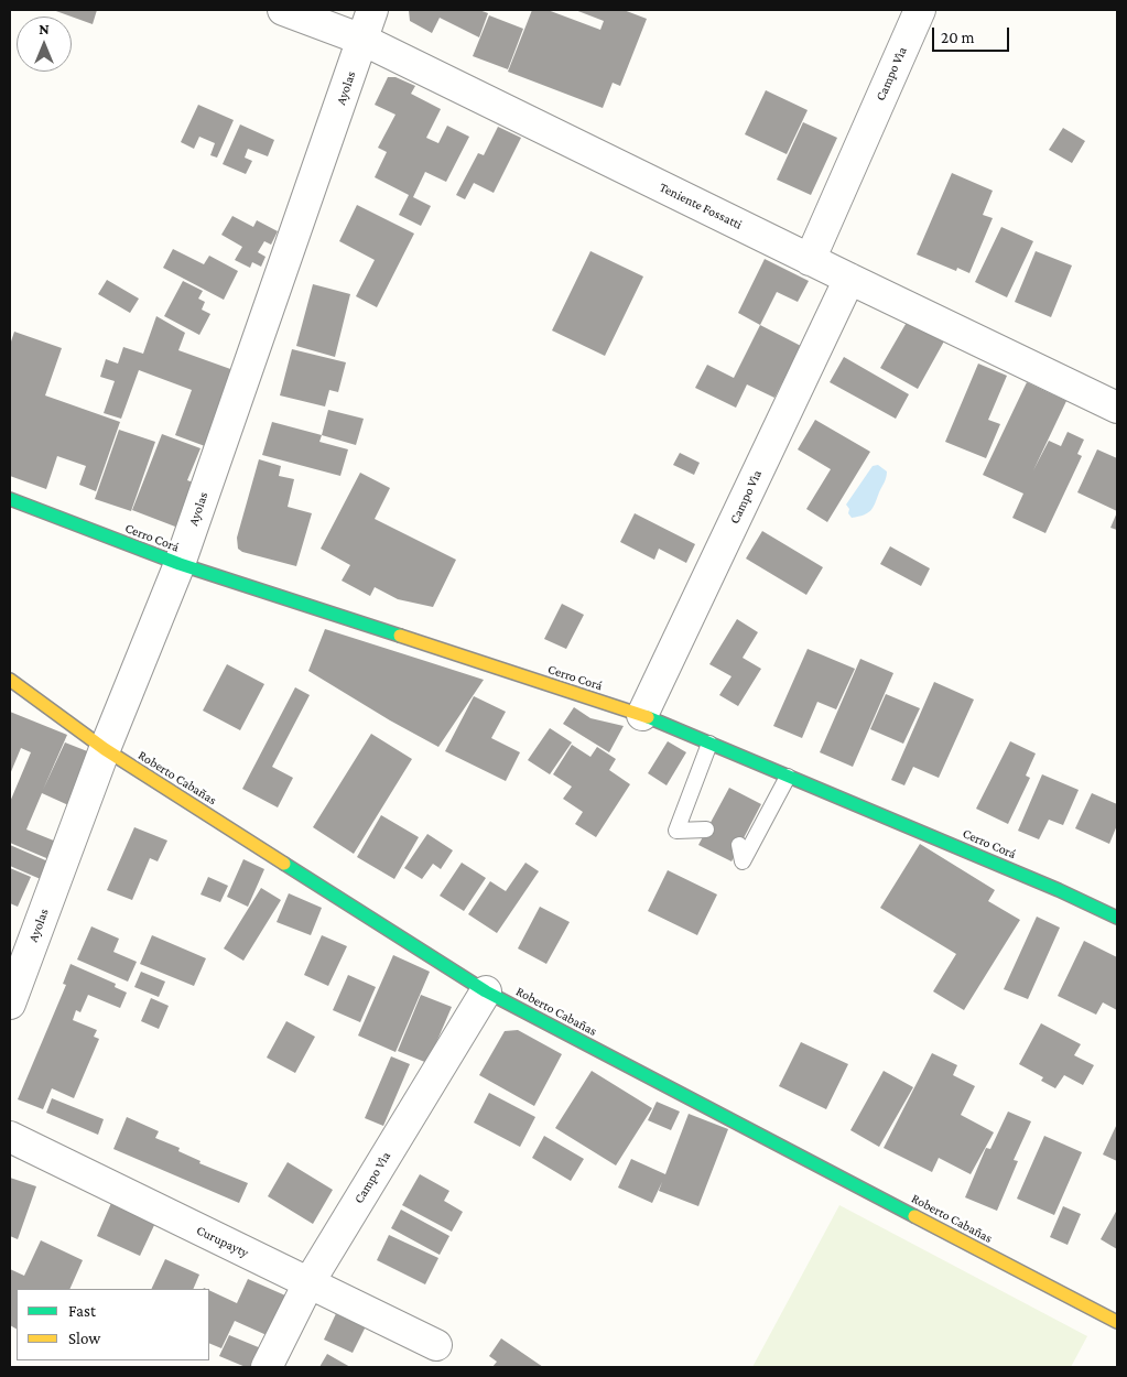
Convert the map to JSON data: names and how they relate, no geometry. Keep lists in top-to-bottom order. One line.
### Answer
{"streets":{"street":["Campo Vìa","Ayolas","Teniente Fossatti","Cerro Corá","Roberto Cabañas","Curupayty"]},"crossings":[["Campo Vìa","Teniente Fossatti"],["Campo Vìa","Cerro Corá"],["Campo Vìa","Roberto Cabañas"],["Campo Vìa","Curupayty"],["Ayolas","Teniente Fossatti"],["Ayolas","Cerro Corá"],["Ayolas","Roberto Cabañas"]],"legend":["Fast","Slow"],"scale_bar":"20 m","north":"top"}
